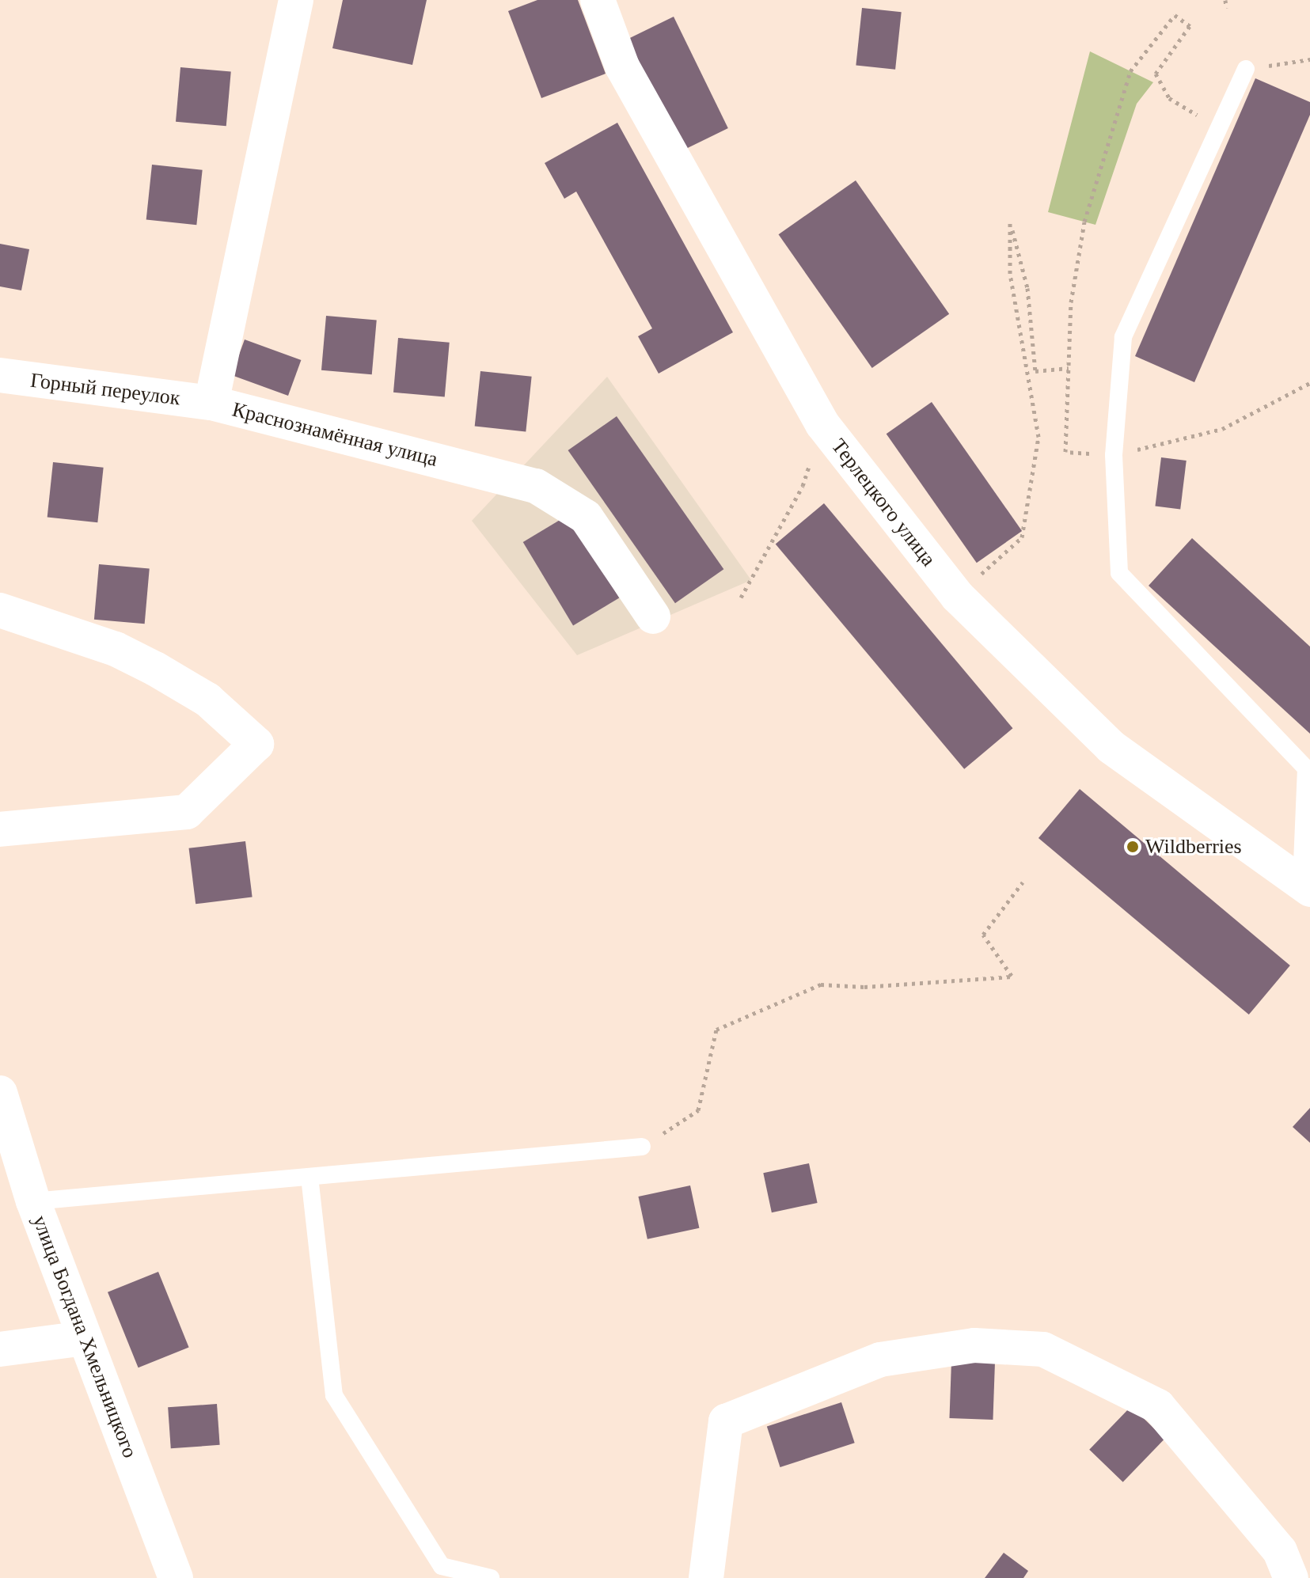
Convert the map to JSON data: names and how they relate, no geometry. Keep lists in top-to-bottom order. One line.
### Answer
{"streets":{"street":["Горный переулок","Краснознамённая улица","Терлецкого улица","улица Богдана Хмельницкого"]},"crossings":[["Горный переулок","Краснознамённая улица"]],"places":["Wildberries"]}
